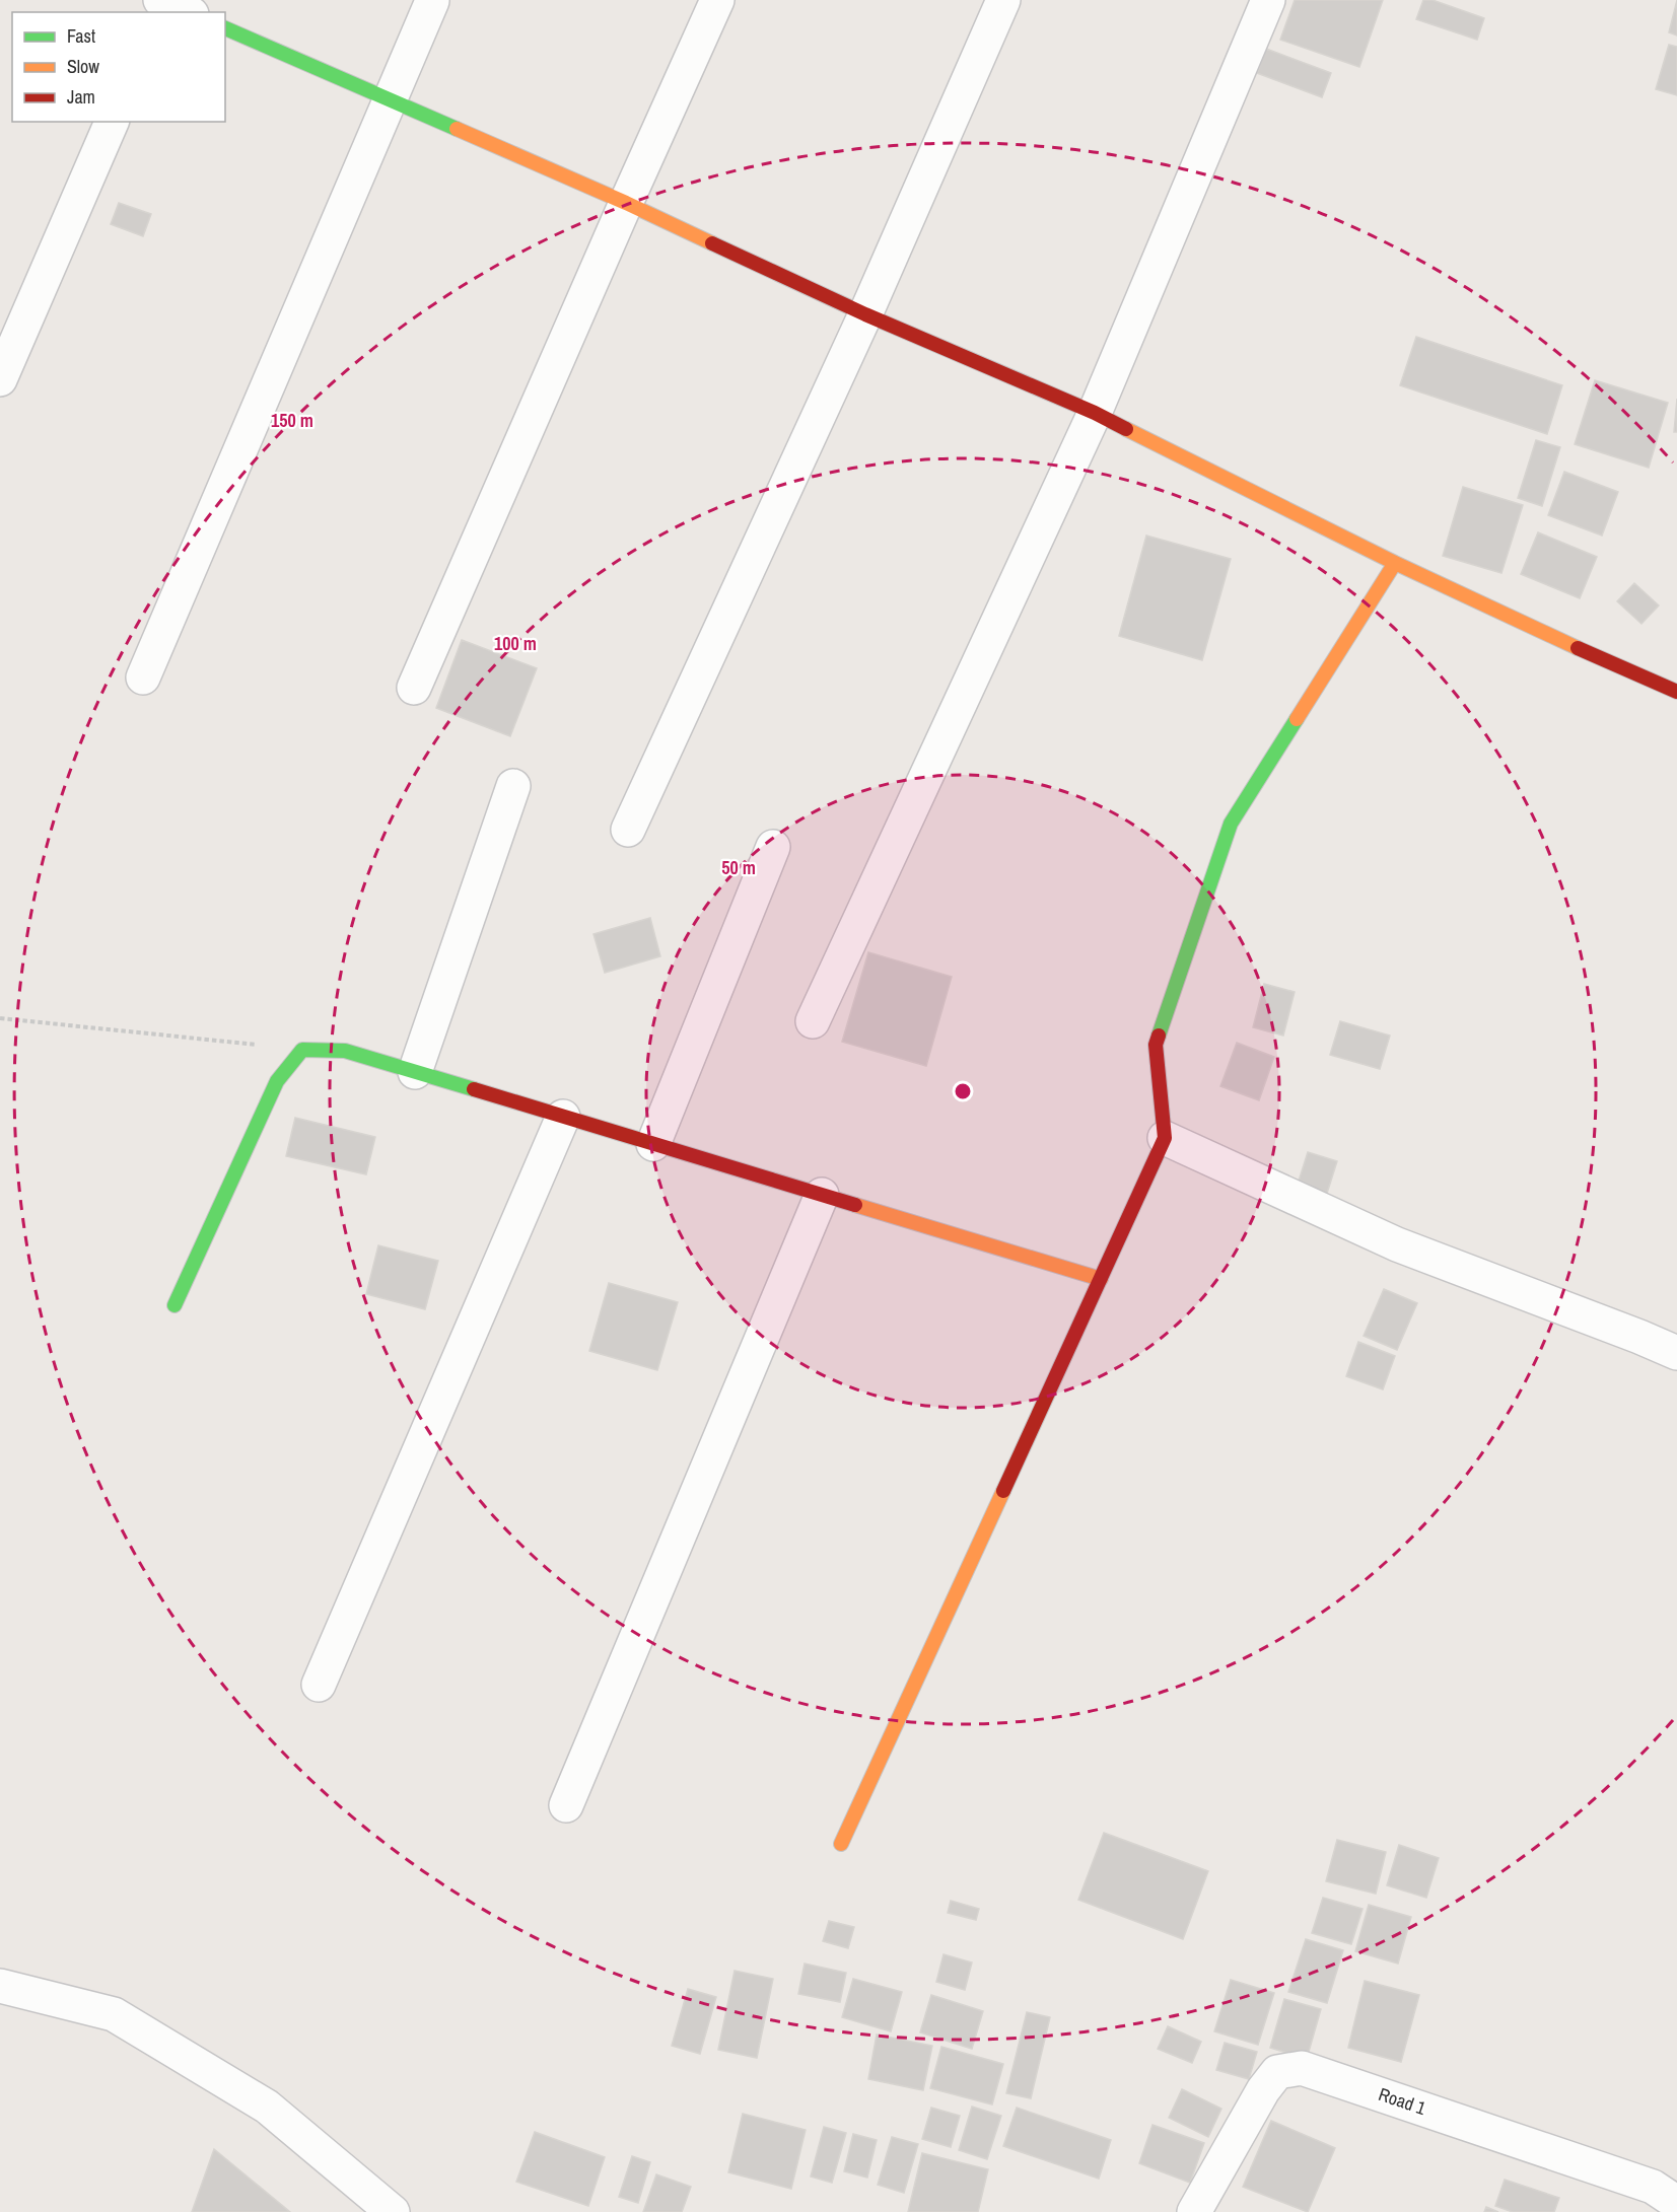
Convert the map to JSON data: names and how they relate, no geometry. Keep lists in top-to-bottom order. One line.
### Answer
{"streets":{"street":["Road 1"]},"legend":["Fast","Slow","Jam"],"rings":["150 m","100 m","50 m"]}
